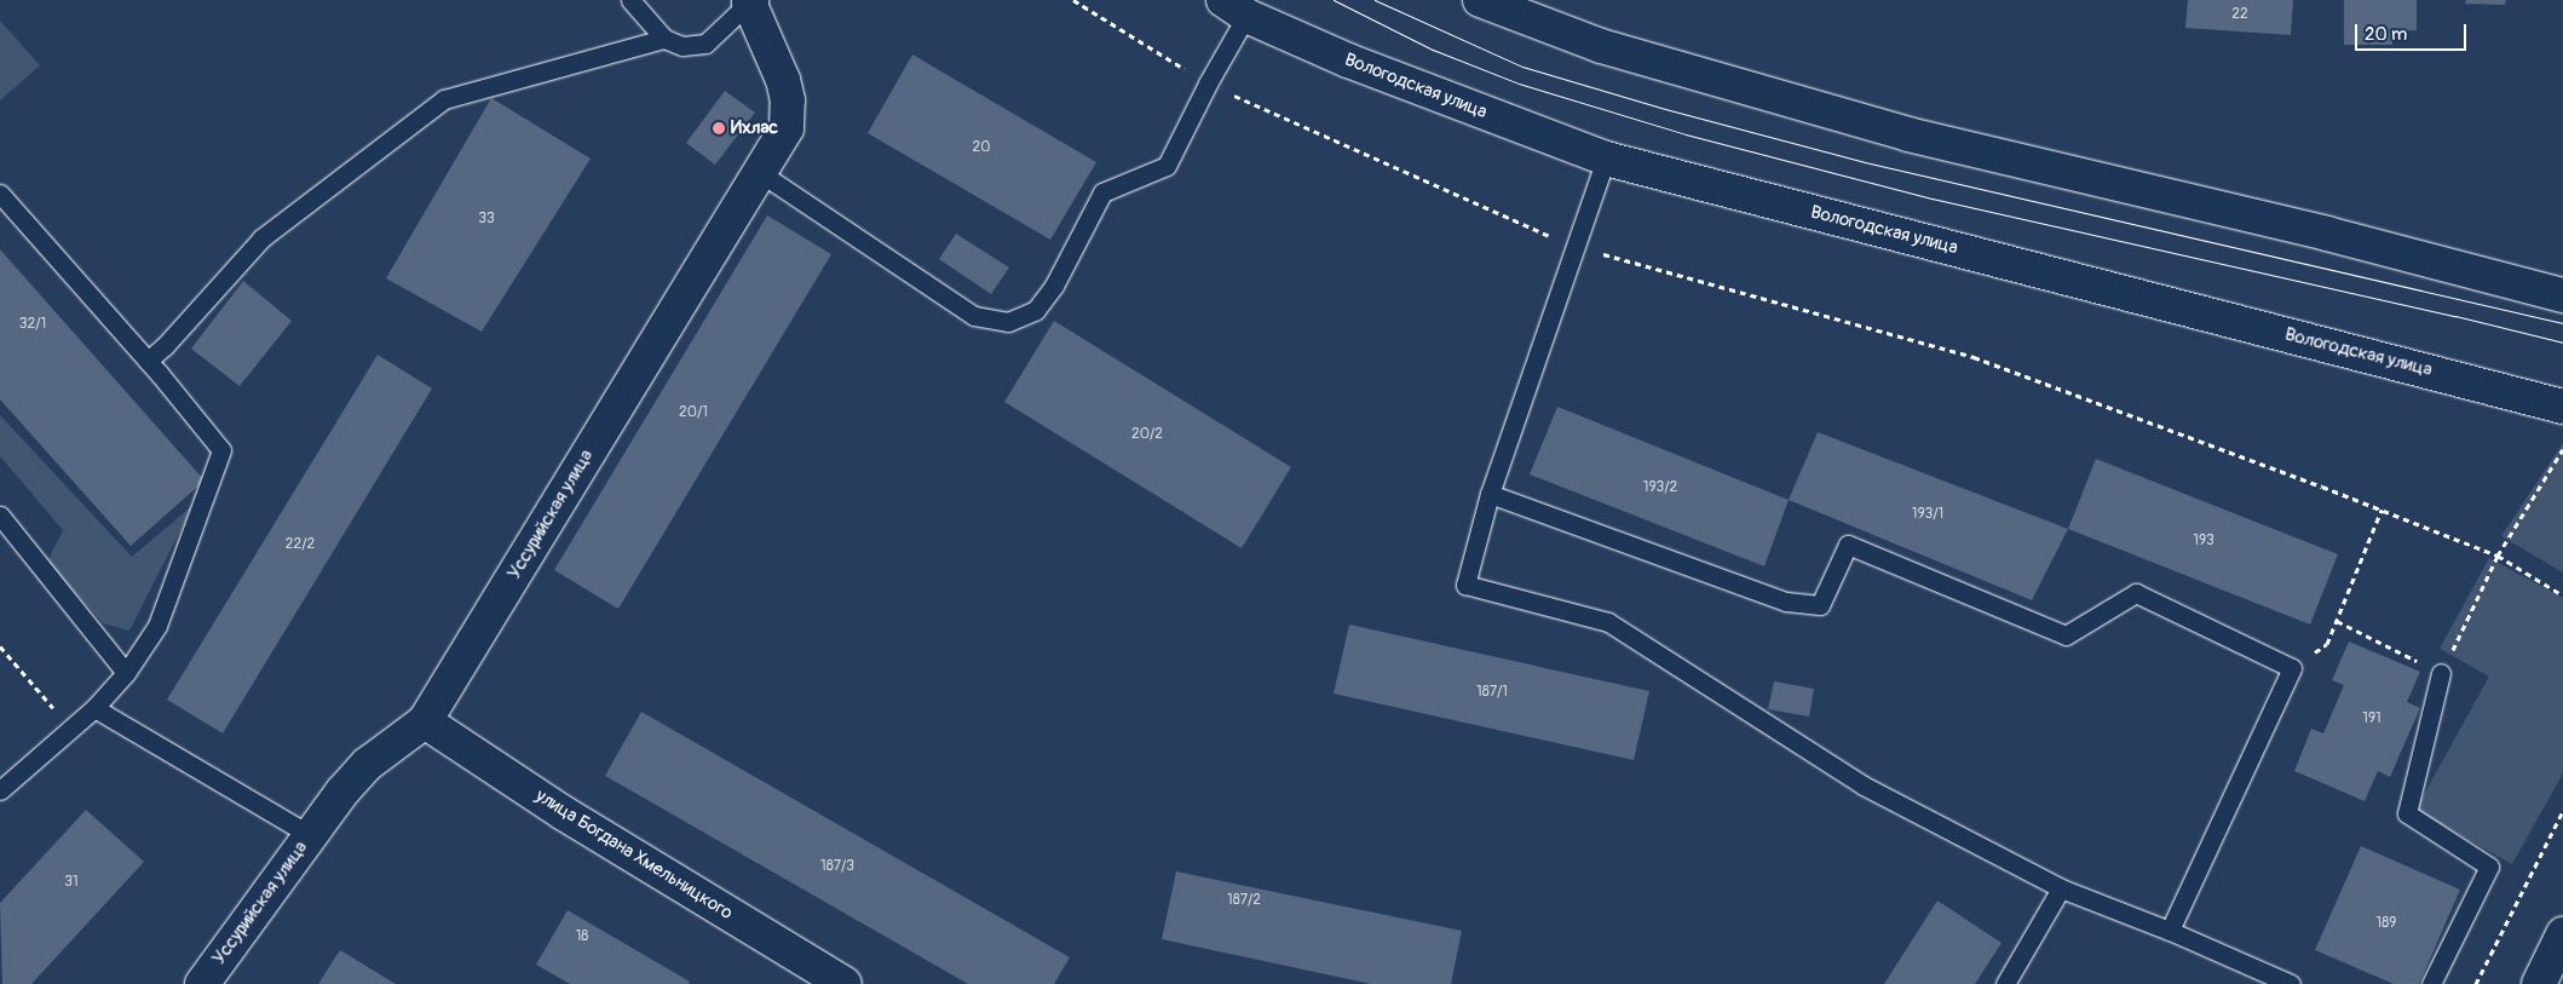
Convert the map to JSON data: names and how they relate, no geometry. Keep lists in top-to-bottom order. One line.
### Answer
{"streets":{"main road":["Вологодская улица","Уссурийская улица","улица Богдана Хмельницкого"]},"crossings":[["Уссурийская улица","улица Богдана Хмельницкого"]],"places":["Ихлас"],"house_numbers":["22","20","33","32/1","20/1","20/2","193/2","193/1","193","22/2","187/1","191","187/3","31","187/2","189","18"],"scale_bar":"20 m"}
